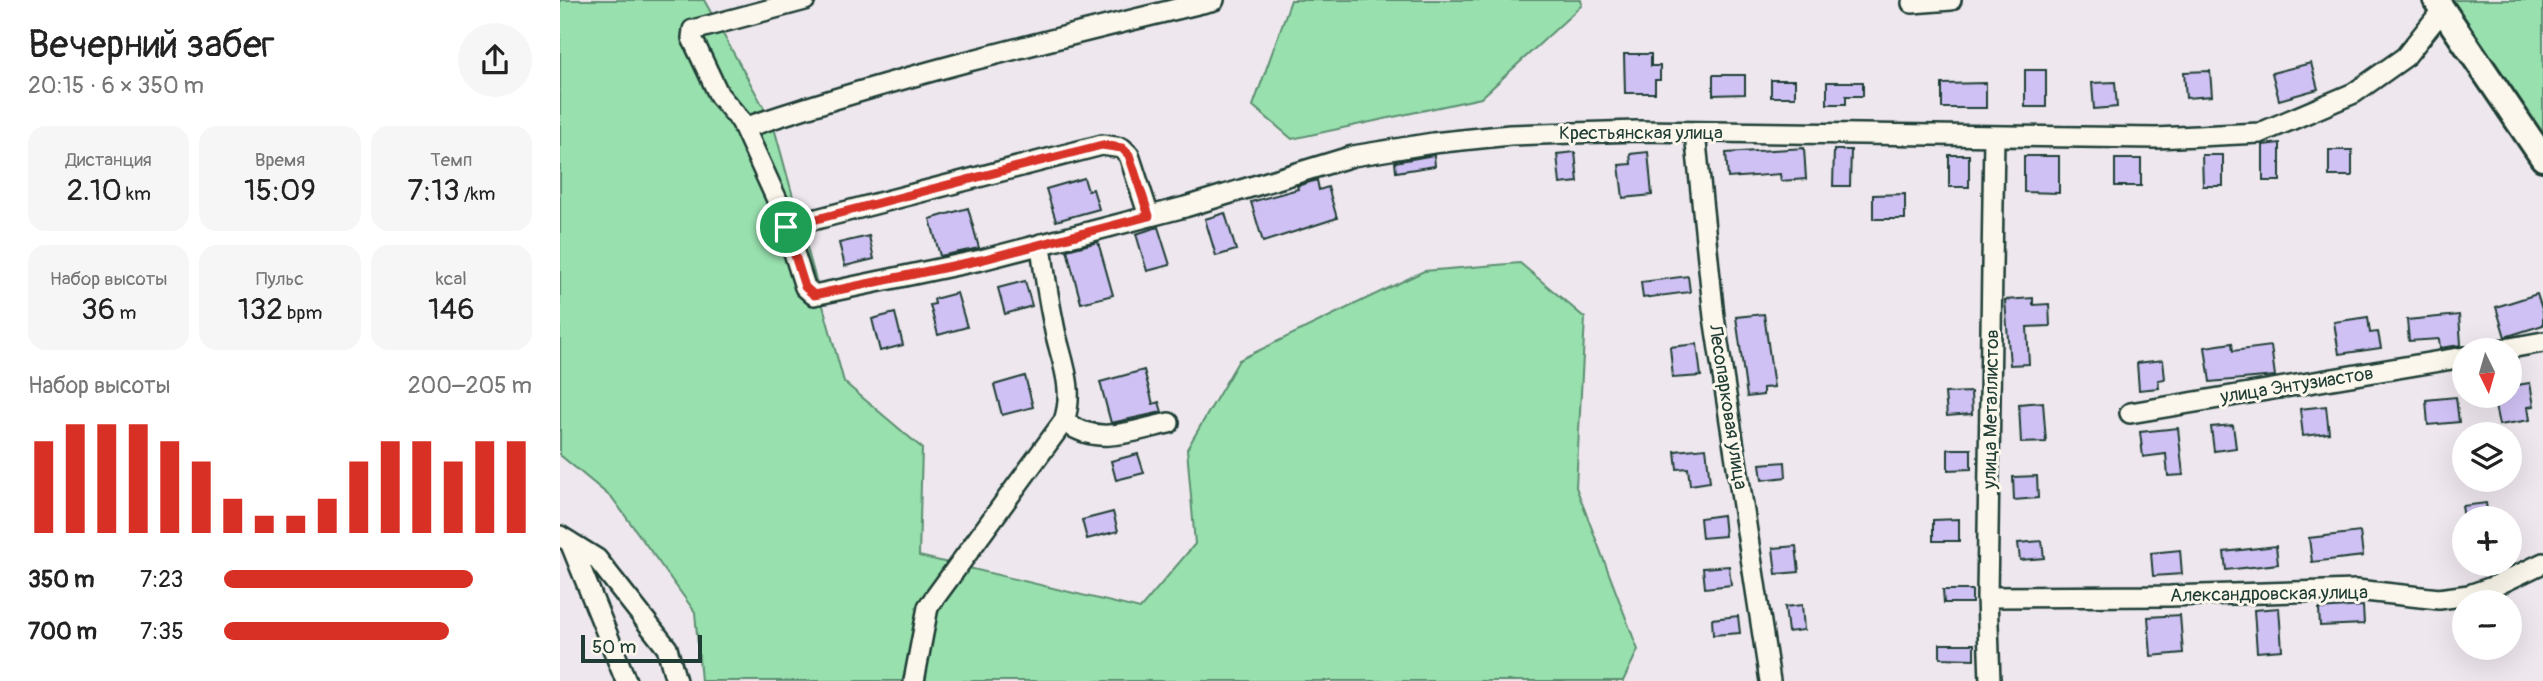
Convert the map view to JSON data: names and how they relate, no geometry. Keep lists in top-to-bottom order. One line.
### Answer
{"streets":{"street":["Крестьянская улица","улица Энтузиастов","Лесопарковая улица","улица Металлистов","Александровская улица"]},"crossings":[["Крестьянская улица","Лесопарковая улица"],["Крестьянская улица","улица Металлистов"],["улица Металлистов","Александровская улица"]],"scale_bar":"50 m","north":"bottom","page":{"heading":["Вечерний забег","20:15 · 6 × 350 m"],"stats":[["Дистанция","2.10 km"],["Время","15:09"],["Темп","7:13 /km"],["Набор высоты","36 m"],["Пульс","132 bpm"],["kcal","146"]],"map_buttons":["+","−"],"chart":["Набор высоты","200–205 m"],"list":[{"name":"350 m","note":"7:23"},{"name":"700 m","note":"7:35"}],"scale":"50 m"}}
